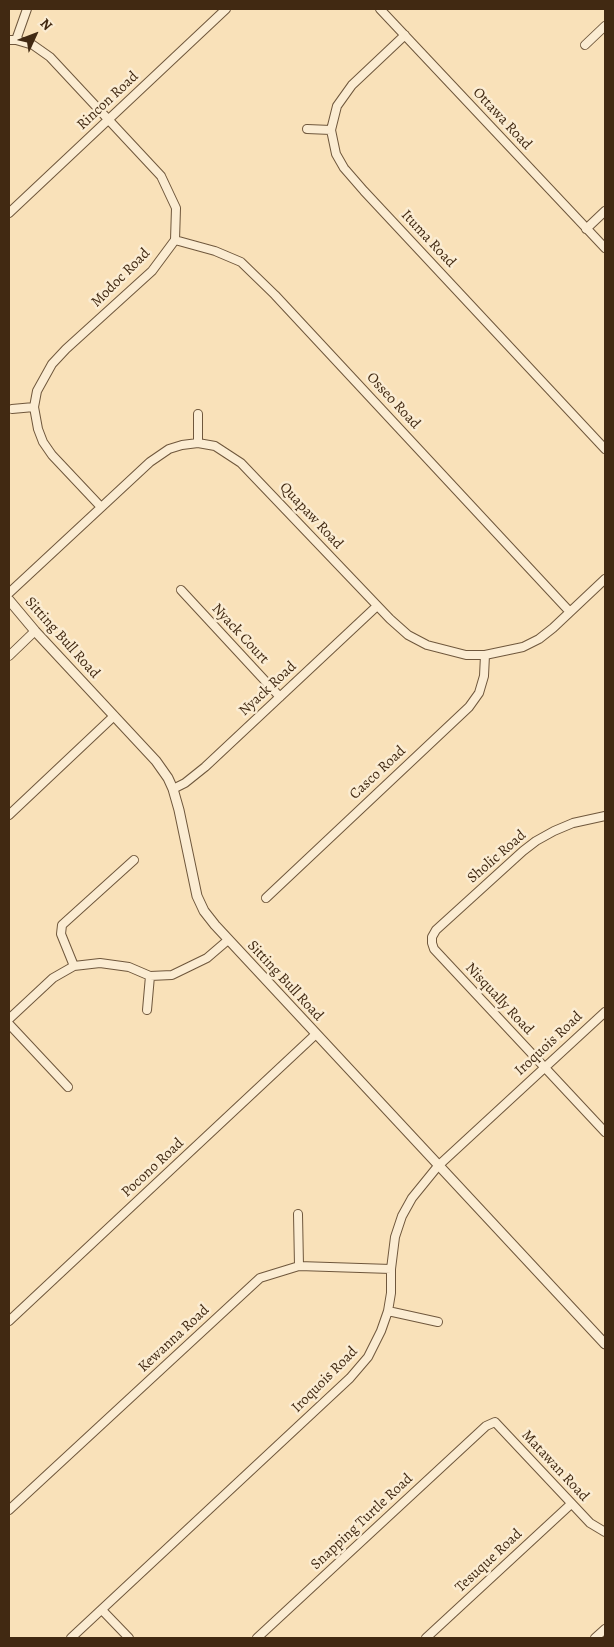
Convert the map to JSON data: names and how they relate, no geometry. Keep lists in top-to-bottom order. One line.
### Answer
{"streets":{"street":["Rincon Road","Ottawa Road","Ituma Road","Modoc Road","Osseo Road","Quapaw Road","Nyack Court","Sitting Bull Road","Nyack Road","Casco Road","Sholic Road","Nisqually Road","Iroquois Road","Pocono Road","Kewanna Road","Matawan Road","Snapping Turtle Road","Tesuque Road"]},"crossings":[["Ottawa Road","Ituma Road"],["Modoc Road","Osseo Road"],["Modoc Road","Quapaw Road"],["Osseo Road","Quapaw Road"],["Quapaw Road","Nyack Road"],["Quapaw Road","Casco Road"],["Nyack Court","Nyack Road"],["Sitting Bull Road","Nyack Road"],["Sitting Bull Road","Iroquois Road"],["Sitting Bull Road","Pocono Road"],["Sholic Road","Nisqually Road"],["Nisqually Road","Iroquois Road"],["Iroquois Road","Kewanna Road"],["Matawan Road","Snapping Turtle Road"],["Matawan Road","Tesuque Road"]],"north":"top right"}
